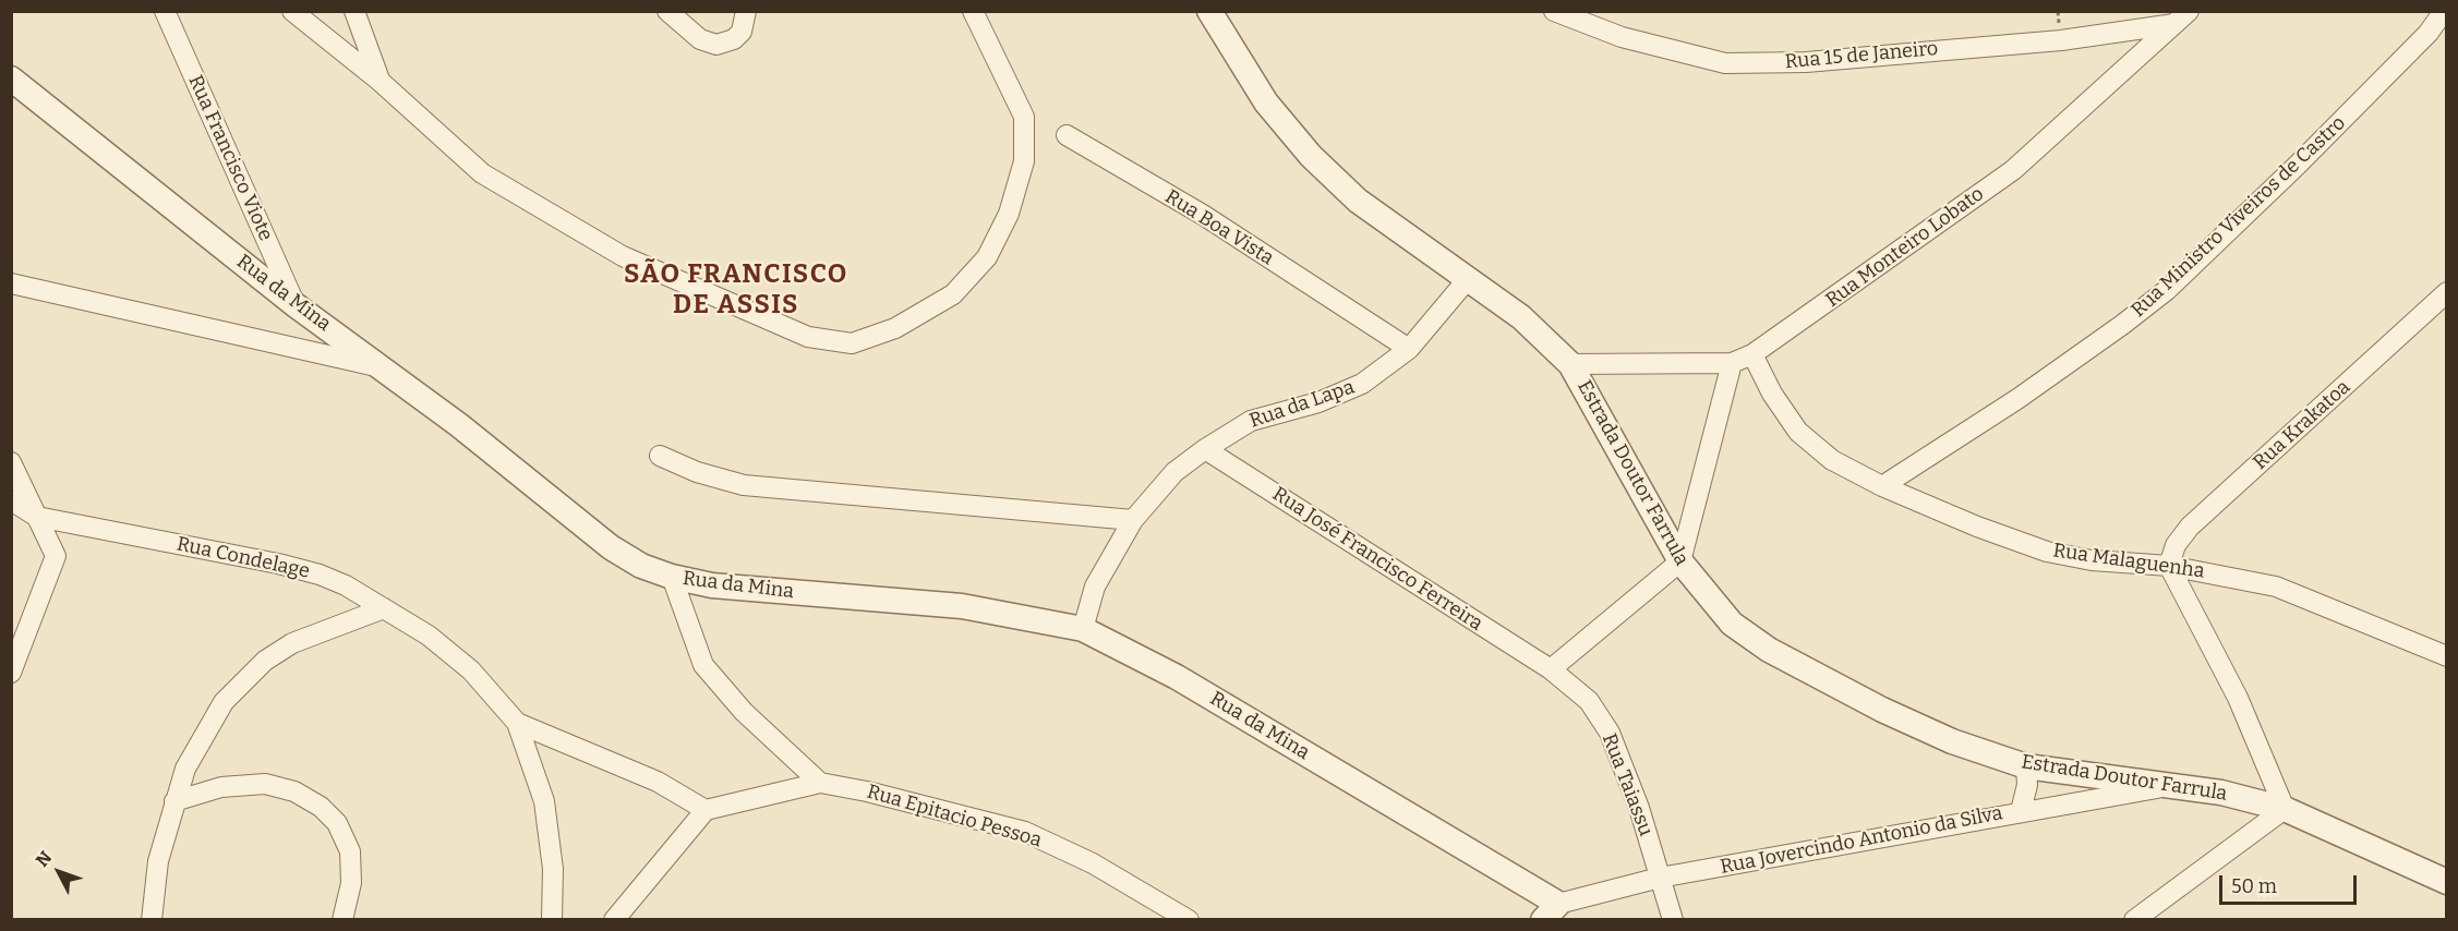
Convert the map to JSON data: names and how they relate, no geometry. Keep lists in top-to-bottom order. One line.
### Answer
{"streets":{"street":["Rua 15 de Janeiro","Rua Francisco Viote","Rua Ministro Viveiros de Castro","Rua Boa Vista","Rua Monteiro Lobato","Rua da Mina","Rua da Lapa","Rua Krakatoa","Estrada Doutor Farrula","Rua Condelage","Rua José Francisco Ferreira","Rua Malaguenha","Rua Taiassu","Rua Epitacio Pessoa","Rua Jovercindo Antonio da Silva"]},"crossings":[["Rua 15 de Janeiro","Rua Monteiro Lobato"],["Rua Francisco Viote","Rua da Mina"],["Rua Ministro Viveiros de Castro","Rua Malaguenha"],["Rua Boa Vista","Rua da Lapa"],["Rua Monteiro Lobato","Estrada Doutor Farrula"],["Rua Monteiro Lobato","Rua Malaguenha"],["Rua da Mina","Rua da Lapa"],["Rua da Mina","Rua Jovercindo Antonio da Silva"],["Rua da Lapa","Estrada Doutor Farrula"],["Rua da Lapa","Rua José Francisco Ferreira"],["Rua Krakatoa","Rua Malaguenha"],["Estrada Doutor Farrula","Rua Jovercindo Antonio da Silva"],["Rua Condelage","Rua Epitacio Pessoa"],["Rua José Francisco Ferreira","Rua Taiassu"],["Rua Taiassu","Rua Jovercindo Antonio da Silva"]],"districts":["SÃO FRANCISCO DE ASSIS"],"scale_bar":"50 m","north":"top left"}
